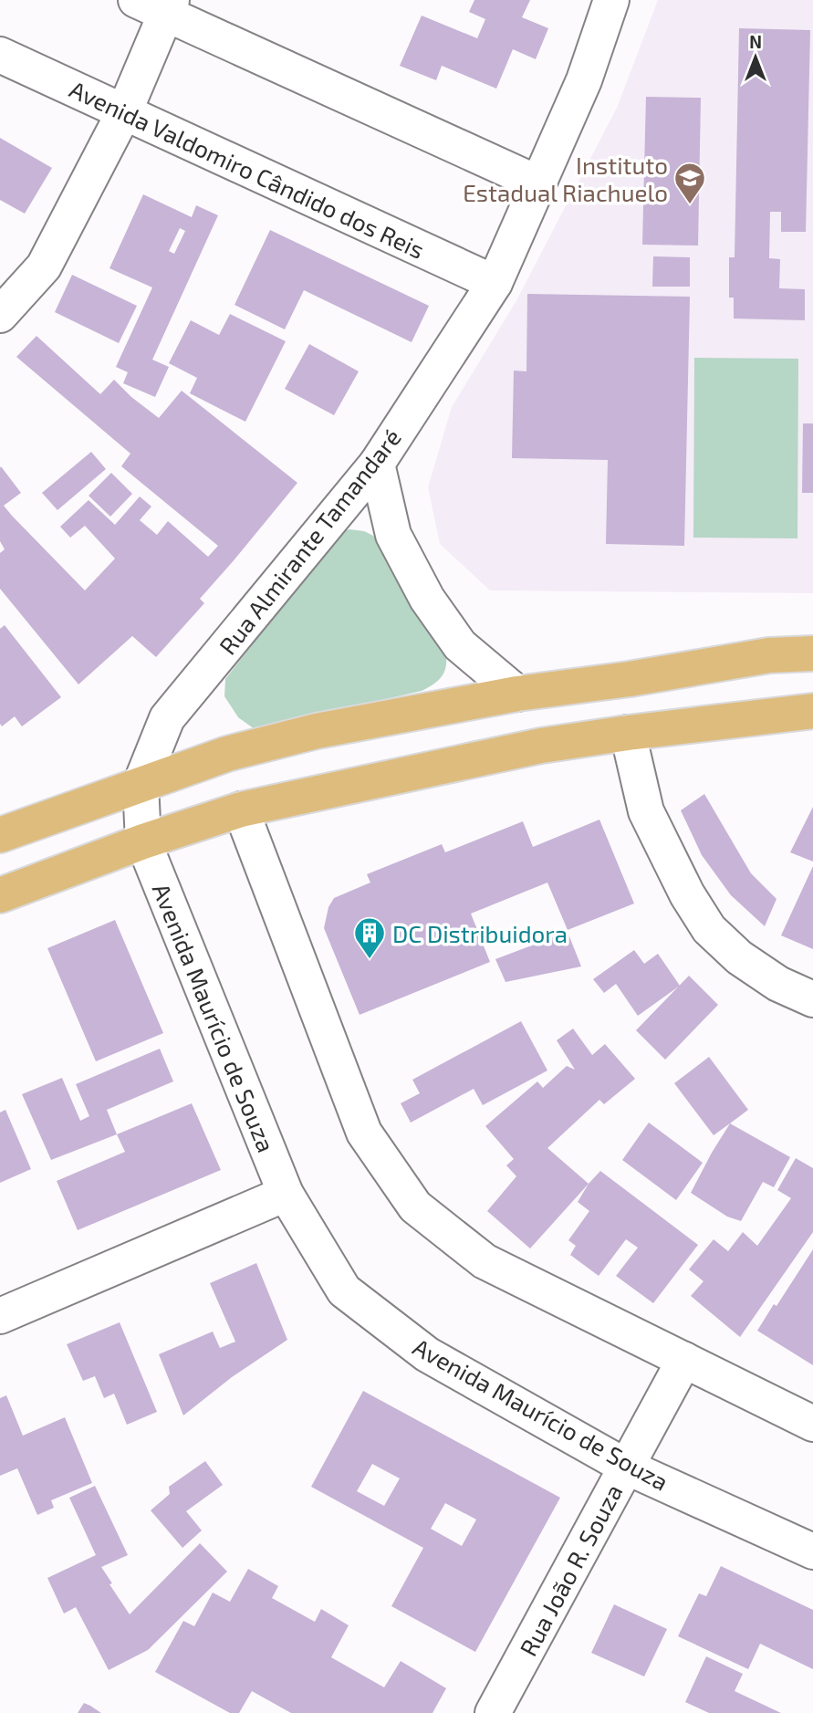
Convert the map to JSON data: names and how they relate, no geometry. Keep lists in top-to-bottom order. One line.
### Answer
{"streets":{"street":["Avenida Valdomiro Cândido dos Reis","Rua Almirante Tamandaré","Avenida Maurício de Souza","Rua João R. Souza"]},"crossings":[["Avenida Valdomiro Cândido dos Reis","Rua Almirante Tamandaré"],["Rua Almirante Tamandaré","Avenida Maurício de Souza"],["Avenida Maurício de Souza","Rua João R. Souza"]],"places":{"school or university":["Instituto Estadual Riachuelo"],"building":["DC Distribuidora"]},"north":"top"}
